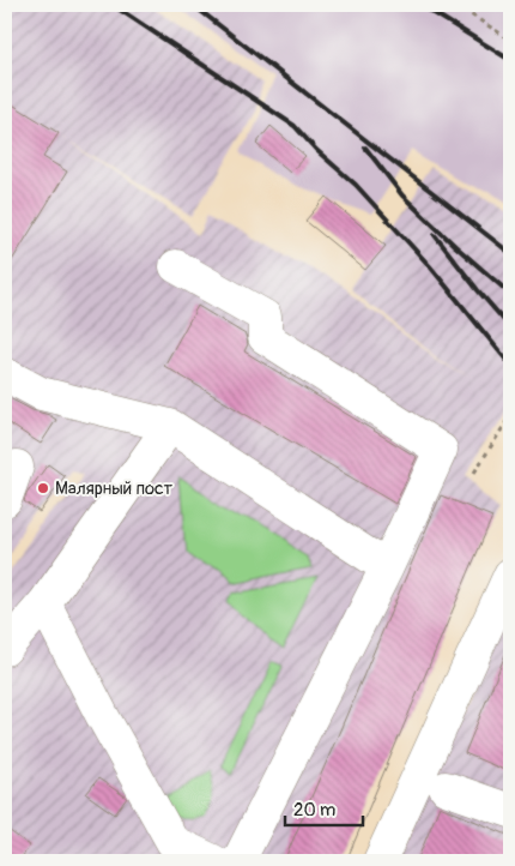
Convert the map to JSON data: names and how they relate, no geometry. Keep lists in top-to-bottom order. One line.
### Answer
{"places":["Малярный пост"],"scale_bar":"20 m"}
